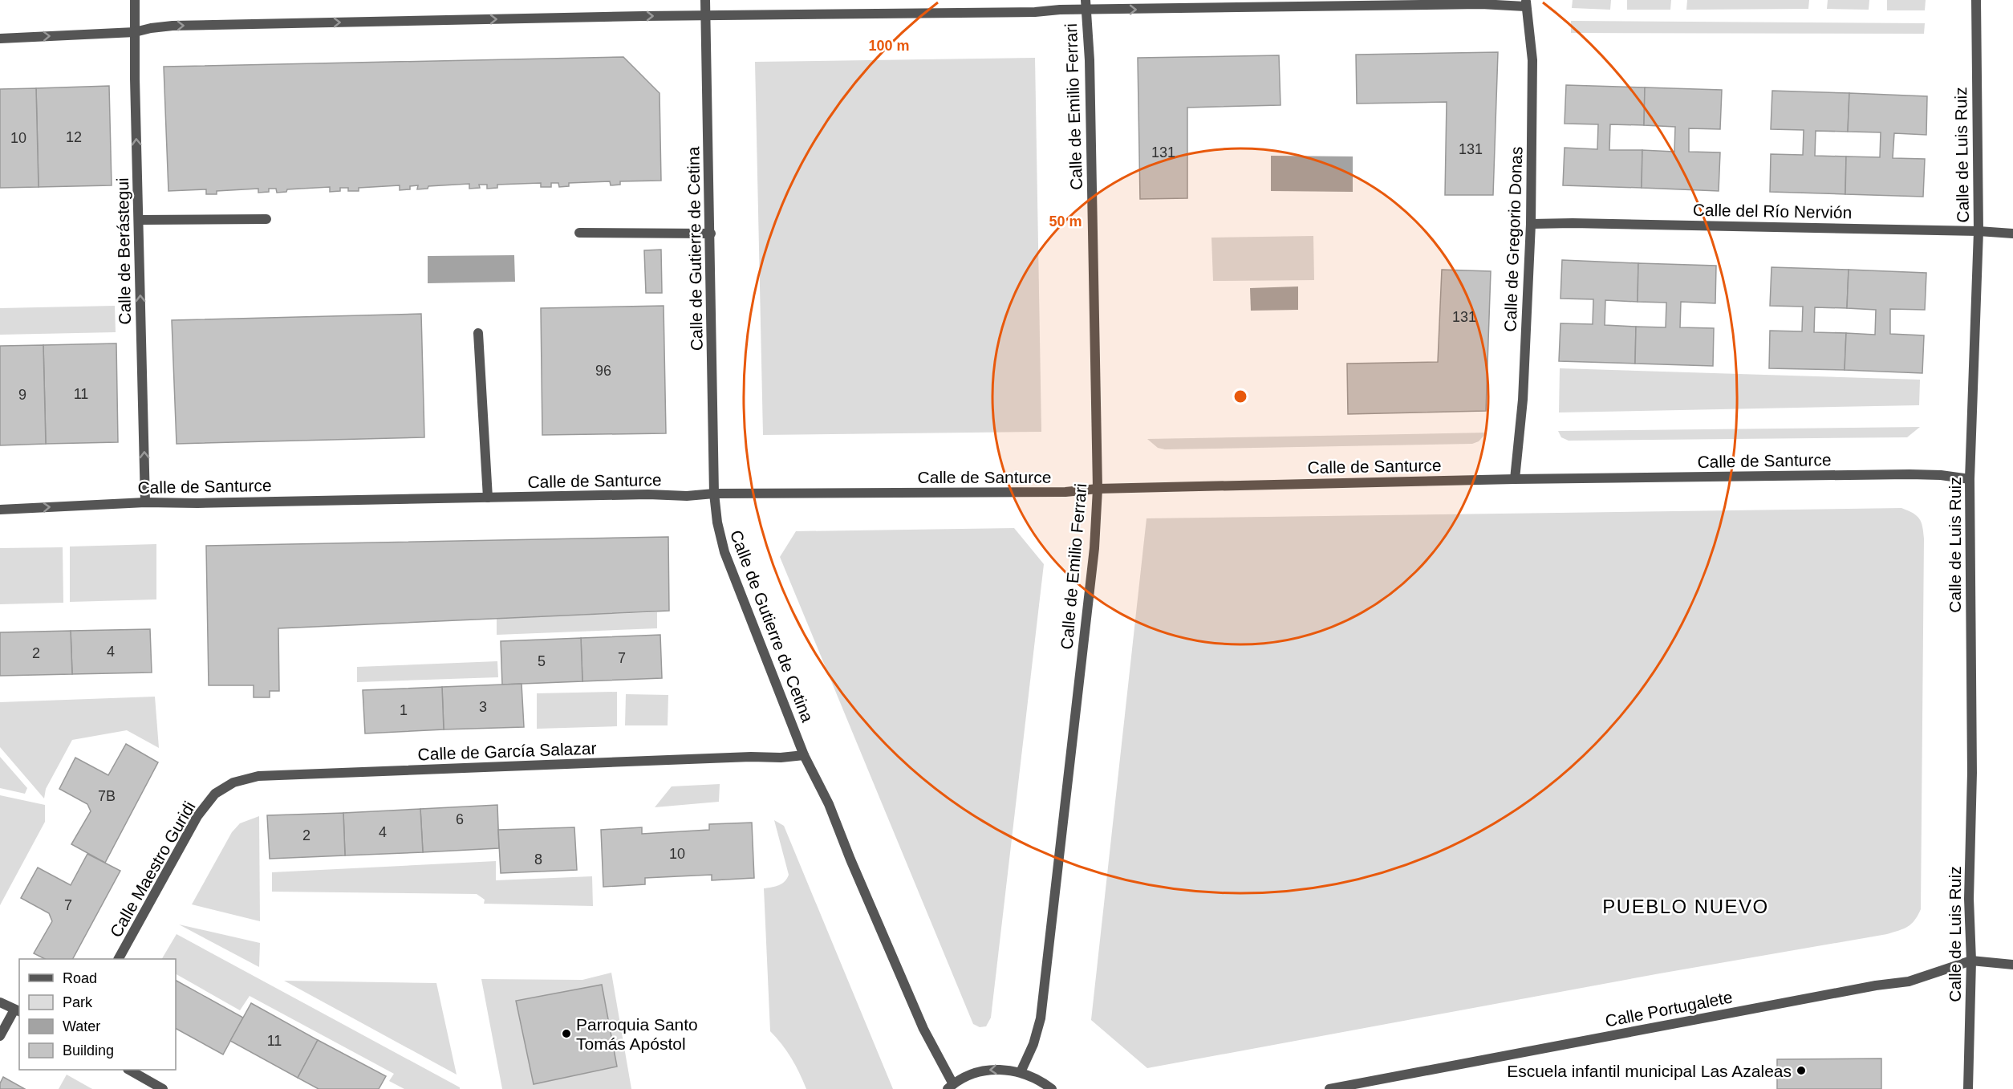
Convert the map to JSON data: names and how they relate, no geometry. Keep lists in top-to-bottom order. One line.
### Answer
{"streets":{"street":["Calle de Emilio Ferrari","Calle de Luis Ruiz","Calle del Río Nervión","Calle de Gregorio Donas","Calle de Gutierre de Cetina","Calle de Berástegui","Calle de Santurce","Calle de García Salazar","Calle Maestro Guridi","Calle Portugalete"]},"crossings":[["Calle de Emilio Ferrari","Calle de Santurce"],["Calle de Luis Ruiz","Calle del Río Nervión"],["Calle de Luis Ruiz","Calle de Santurce"],["Calle de Luis Ruiz","Calle Portugalete"],["Calle del Río Nervión","Calle de Gregorio Donas"],["Calle de Gregorio Donas","Calle de Santurce"],["Calle de Gutierre de Cetina","Calle de Santurce"],["Calle de Gutierre de Cetina","Calle de García Salazar"],["Calle de Berástegui","Calle de Santurce"],["Calle de García Salazar","Calle Maestro Guridi"]],"one_way":["Calle de Berástegui"],"districts":["PUEBLO NUEVO"],"places":["Parroquia Santo Tomás Apóstol","Escuela infantil municipal Las Azaleas"],"house_numbers":["12","10","131","131","131","96","11","9","4","2","7","5","3","1","7B","6","4","2","10","8","7","11"],"legend":["Road","Park","Water","Building"],"rings":["100 m","50 m"]}
